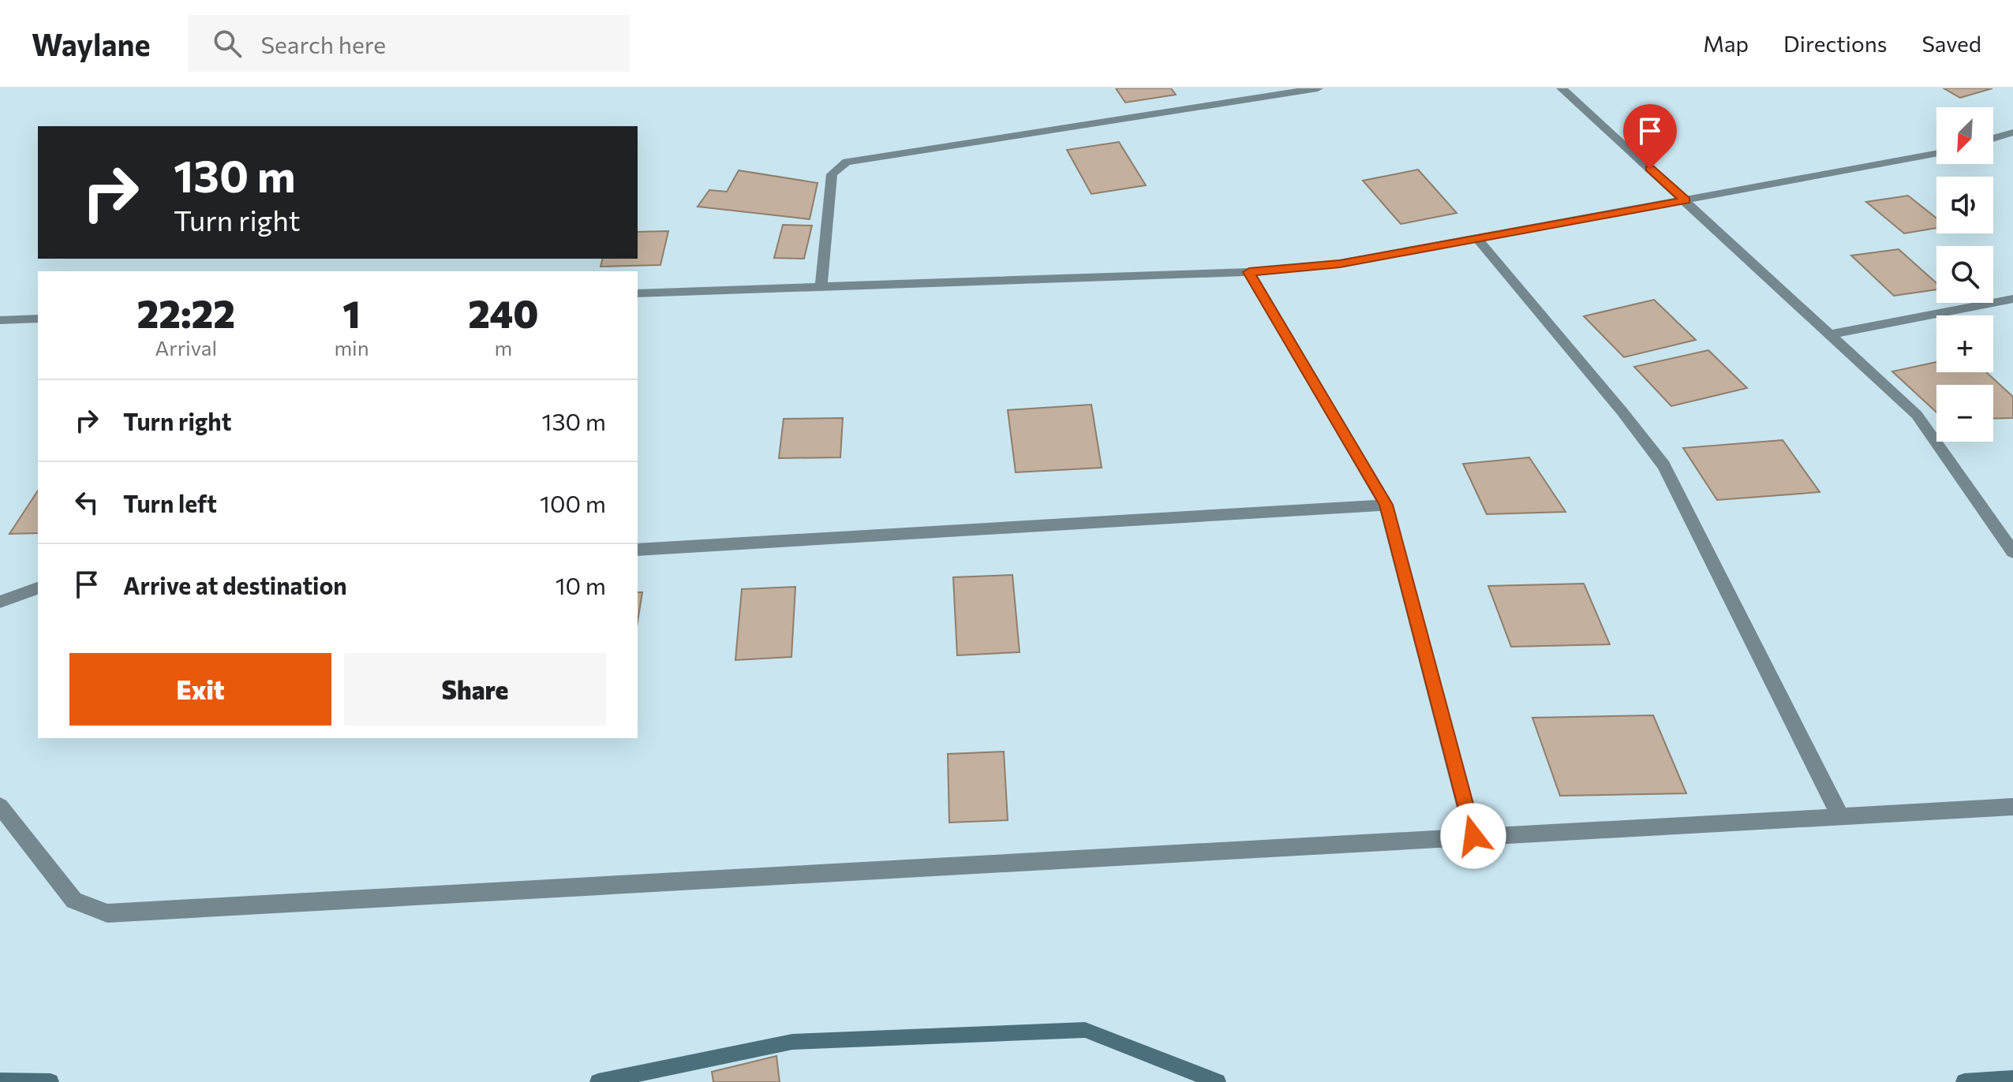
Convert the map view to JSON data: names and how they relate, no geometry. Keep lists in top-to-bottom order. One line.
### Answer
{"north":"bottom left","page":{"header":"Waylane","search":"Search here","nav":["Map","Directions","Saved"],"map_buttons":["+","−"],"turn":["130 m","Turn right"],"eta":["22:22","Arrival","1","min","240","m"],"list":[{"name":"Turn right","value":"130 m"},{"name":"Turn left","value":"100 m"},{"name":"Arrive at destination","value":"10 m"}],"buttons":["Exit","Share"]}}
